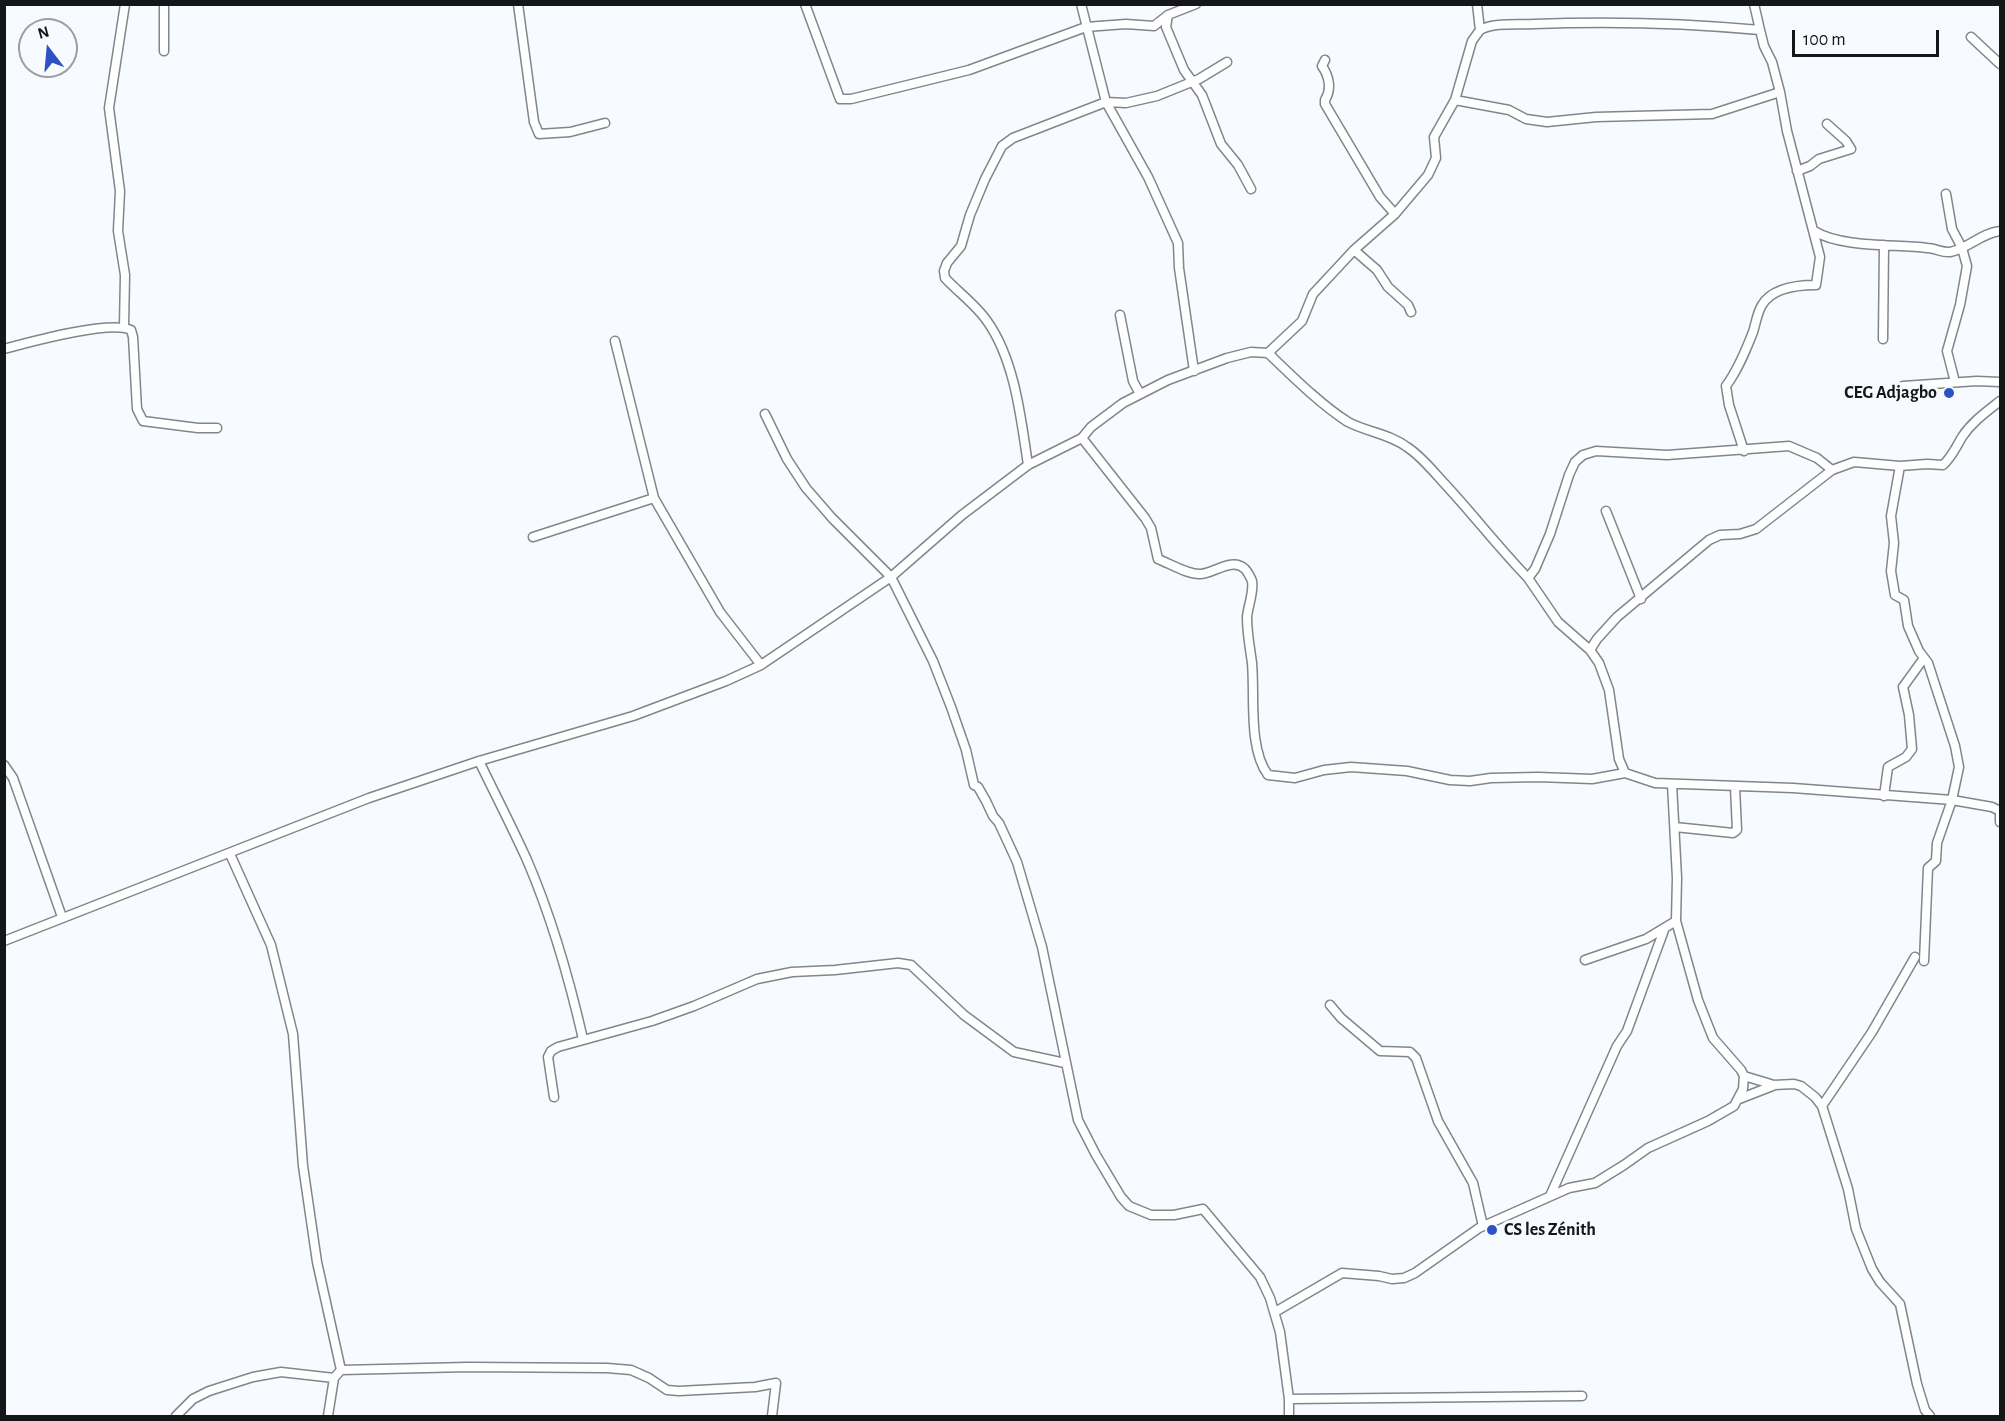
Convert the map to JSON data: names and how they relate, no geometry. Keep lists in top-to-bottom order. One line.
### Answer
{"places":["CEG Adjagbo","CS les Zénith"],"scale_bar":"100 m","north":"top"}
